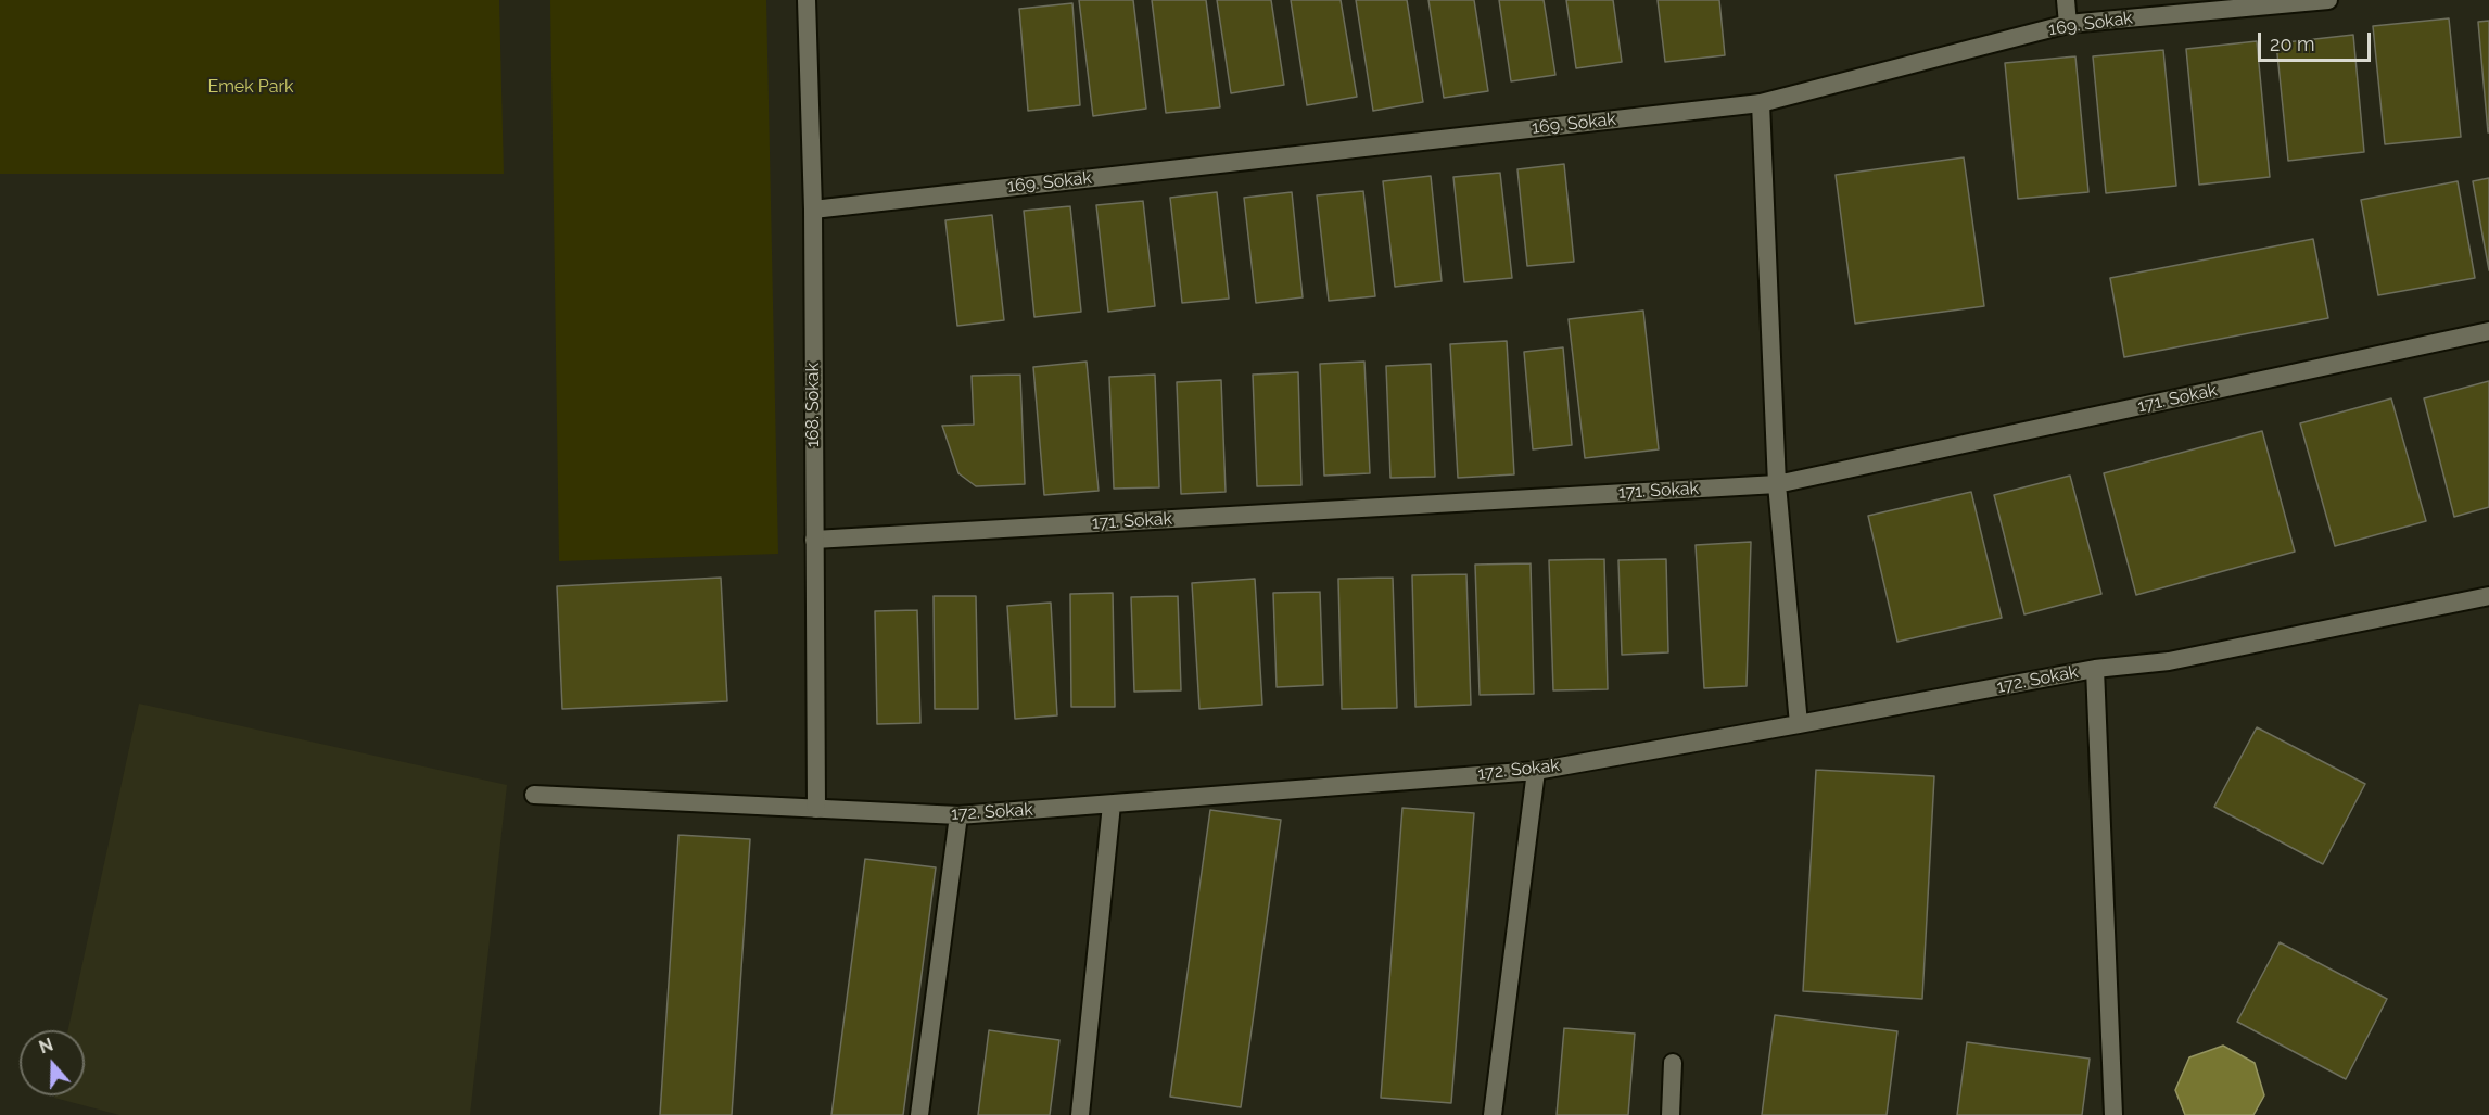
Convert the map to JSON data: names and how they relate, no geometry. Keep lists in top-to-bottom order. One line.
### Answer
{"streets":{"street":["169. Sokak","171. Sokak","168. Sokak","172. Sokak"]},"crossings":[["169. Sokak","168. Sokak"],["171. Sokak","168. Sokak"],["168. Sokak","172. Sokak"]],"parks":["Emek Park"],"scale_bar":"20 m","north":"top"}
